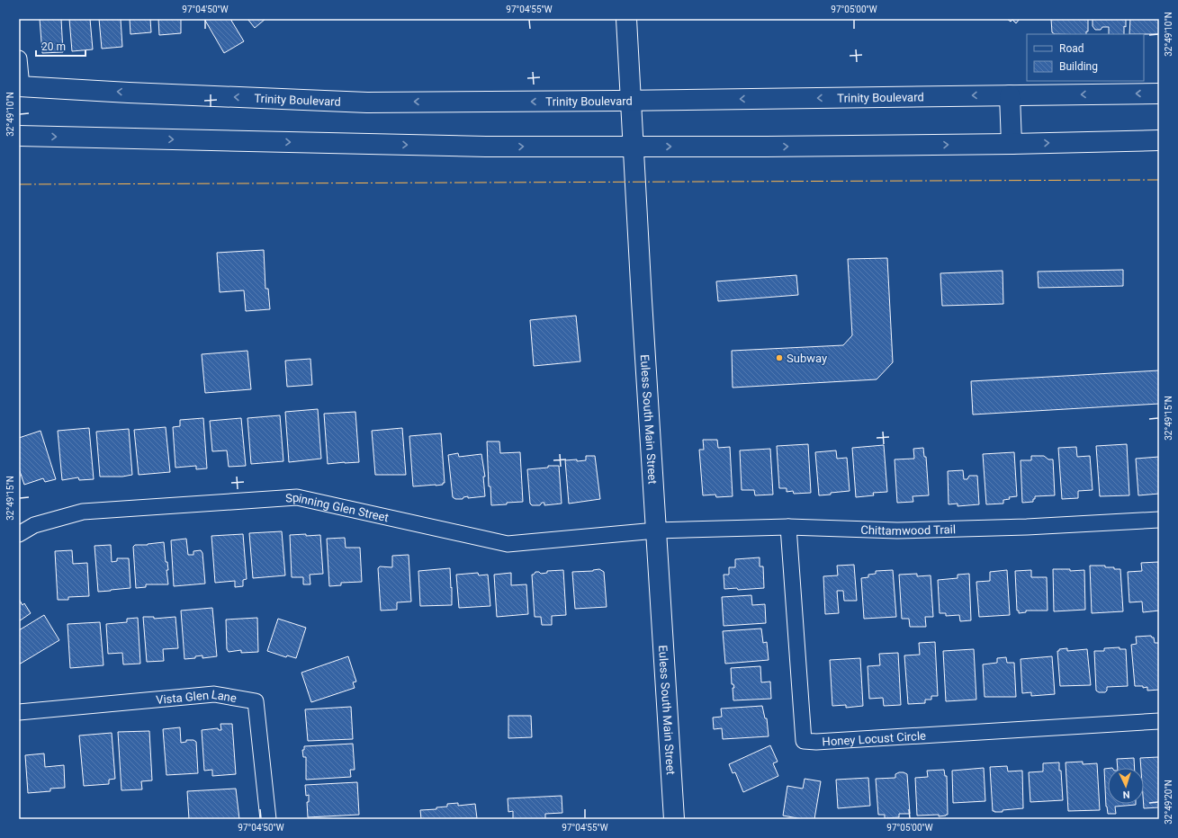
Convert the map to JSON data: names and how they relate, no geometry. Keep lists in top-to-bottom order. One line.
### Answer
{"streets":{"main road":["Trinity Boulevard","Euless South Main Street"],"street":["Spinning Glen Street","Chittamwood Trail","Vista Glen Lane","Honey Locust Circle"]},"crossings":[["Trinity Boulevard","Euless South Main Street"],["Euless South Main Street","Spinning Glen Street"],["Euless South Main Street","Chittamwood Trail"],["Spinning Glen Street","Chittamwood Trail"],["Chittamwood Trail","Honey Locust Circle"]],"places":["Subway"],"legend":["Road","Building"],"scale_bar":"20 m","north":"bottom","coordinates":["97°04'50\"W","97°04'55\"W","97°05'00\"W","32°49'10\"N","32°49'15\"N","32°49'20\"N"]}
